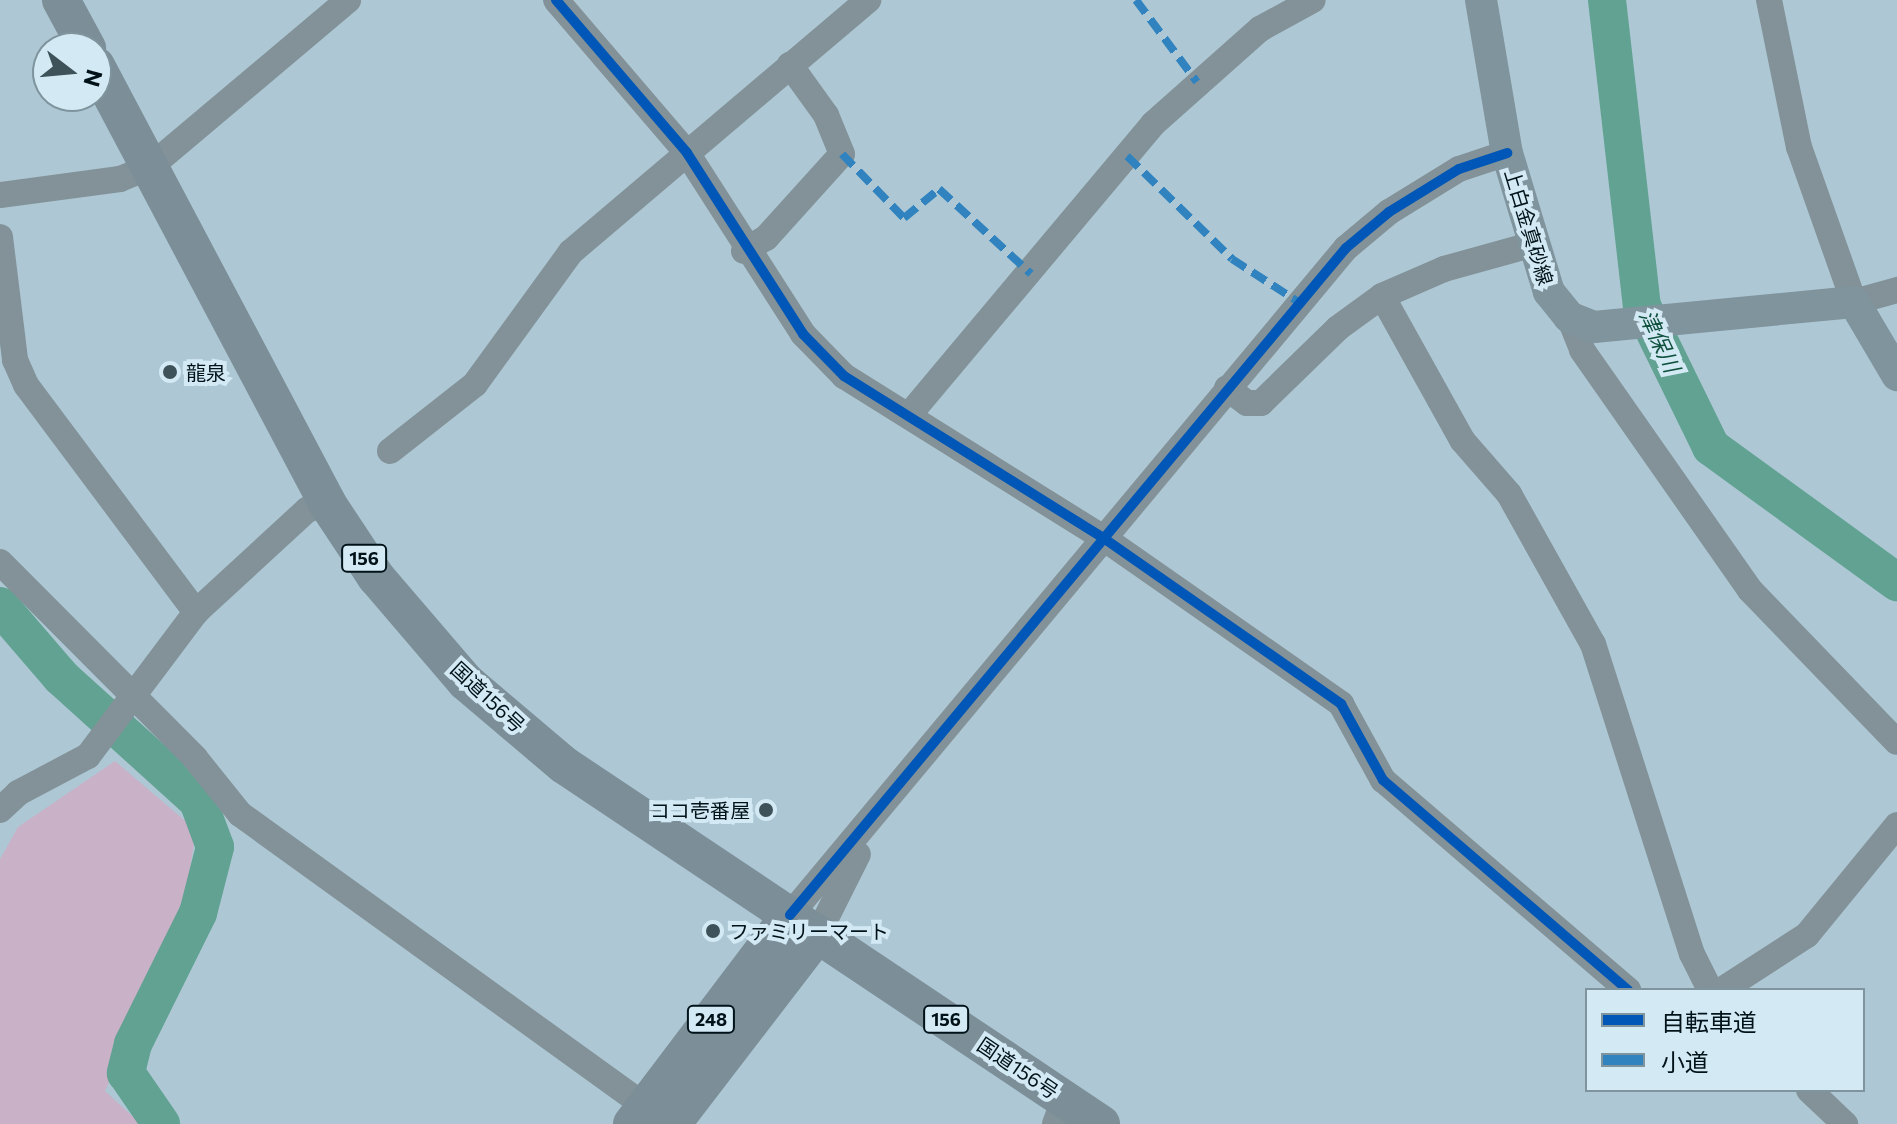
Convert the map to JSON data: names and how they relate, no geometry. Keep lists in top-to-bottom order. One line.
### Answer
{"streets":{"highway":["156","国道156号","248"],"main road":["上白金真砂線"]},"crossings":[["国道156号","248"]],"water":["津保川"],"places":["龍泉","ココ壱番屋","ファミリーマート"],"legend":["自転車道","小道"],"north":"right"}
